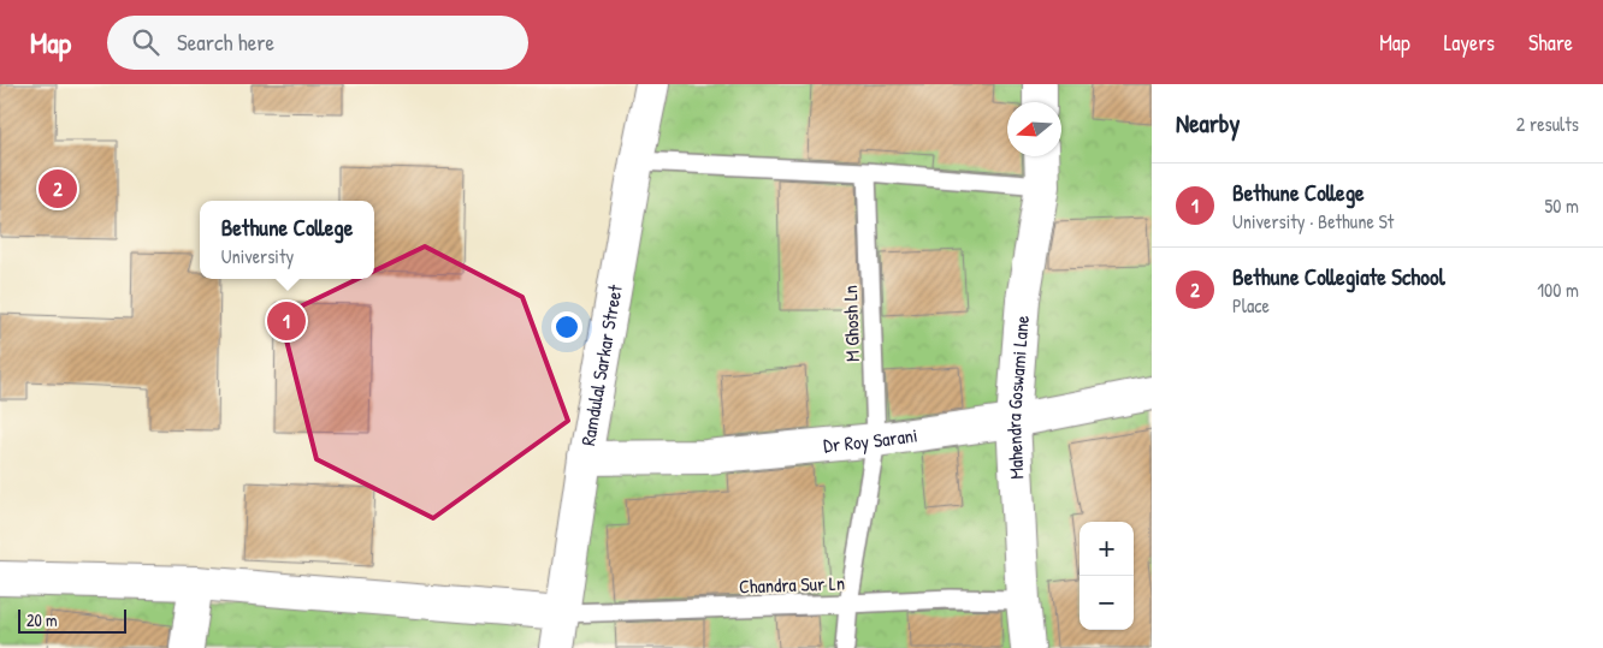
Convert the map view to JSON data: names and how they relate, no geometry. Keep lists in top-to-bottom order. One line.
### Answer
{"streets":{"street":["Ramdulal Sarkar Street","Mahendra Goswami Lane","Dr Roy Sarani"],"lane":["M Ghosh Ln","Chandra Sur Ln"]},"crossings":[["M Ghosh Ln","Dr Roy Sarani"],["M Ghosh Ln","Chandra Sur Ln"],["Ramdulal Sarkar Street","Dr Roy Sarani"],["Ramdulal Sarkar Street","Chandra Sur Ln"],["Mahendra Goswami Lane","Dr Roy Sarani"],["Mahendra Goswami Lane","Chandra Sur Ln"]],"scale_bar":"20 m","north":"left","page":{"header":"Map","search":"Search here","nav":["Map","Layers","Share"],"heading":["Nearby","2 results"],"list":[{"mark":"1","name":"Bethune College","note":"University · Bethune St","value":"50 m"},{"mark":"2","name":"Bethune Collegiate School","note":"Place","value":"100 m"}],"pins":["2","1"],"popup":["Bethune College","University"],"map_buttons":["+","−"],"scale":"20 m"}}
